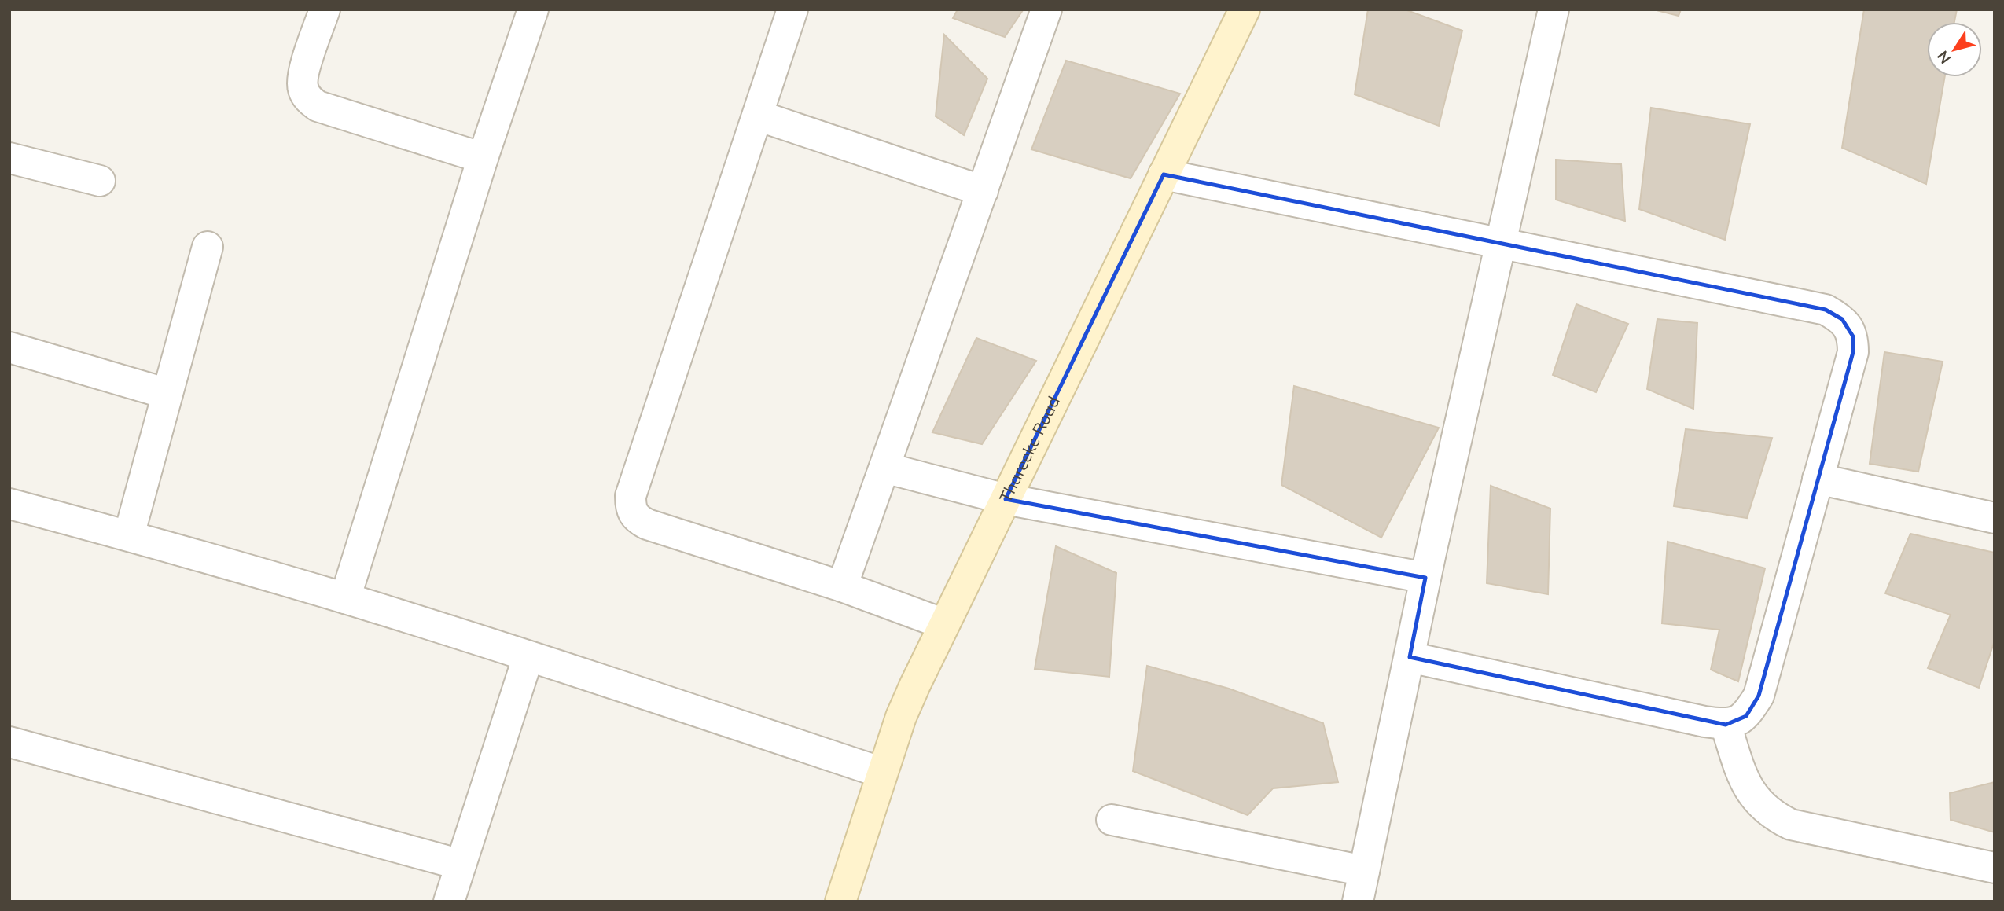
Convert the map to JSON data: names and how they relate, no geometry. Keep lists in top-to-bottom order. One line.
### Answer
{"streets":{"street":["Thareeke Road"]},"north":"bottom left"}
